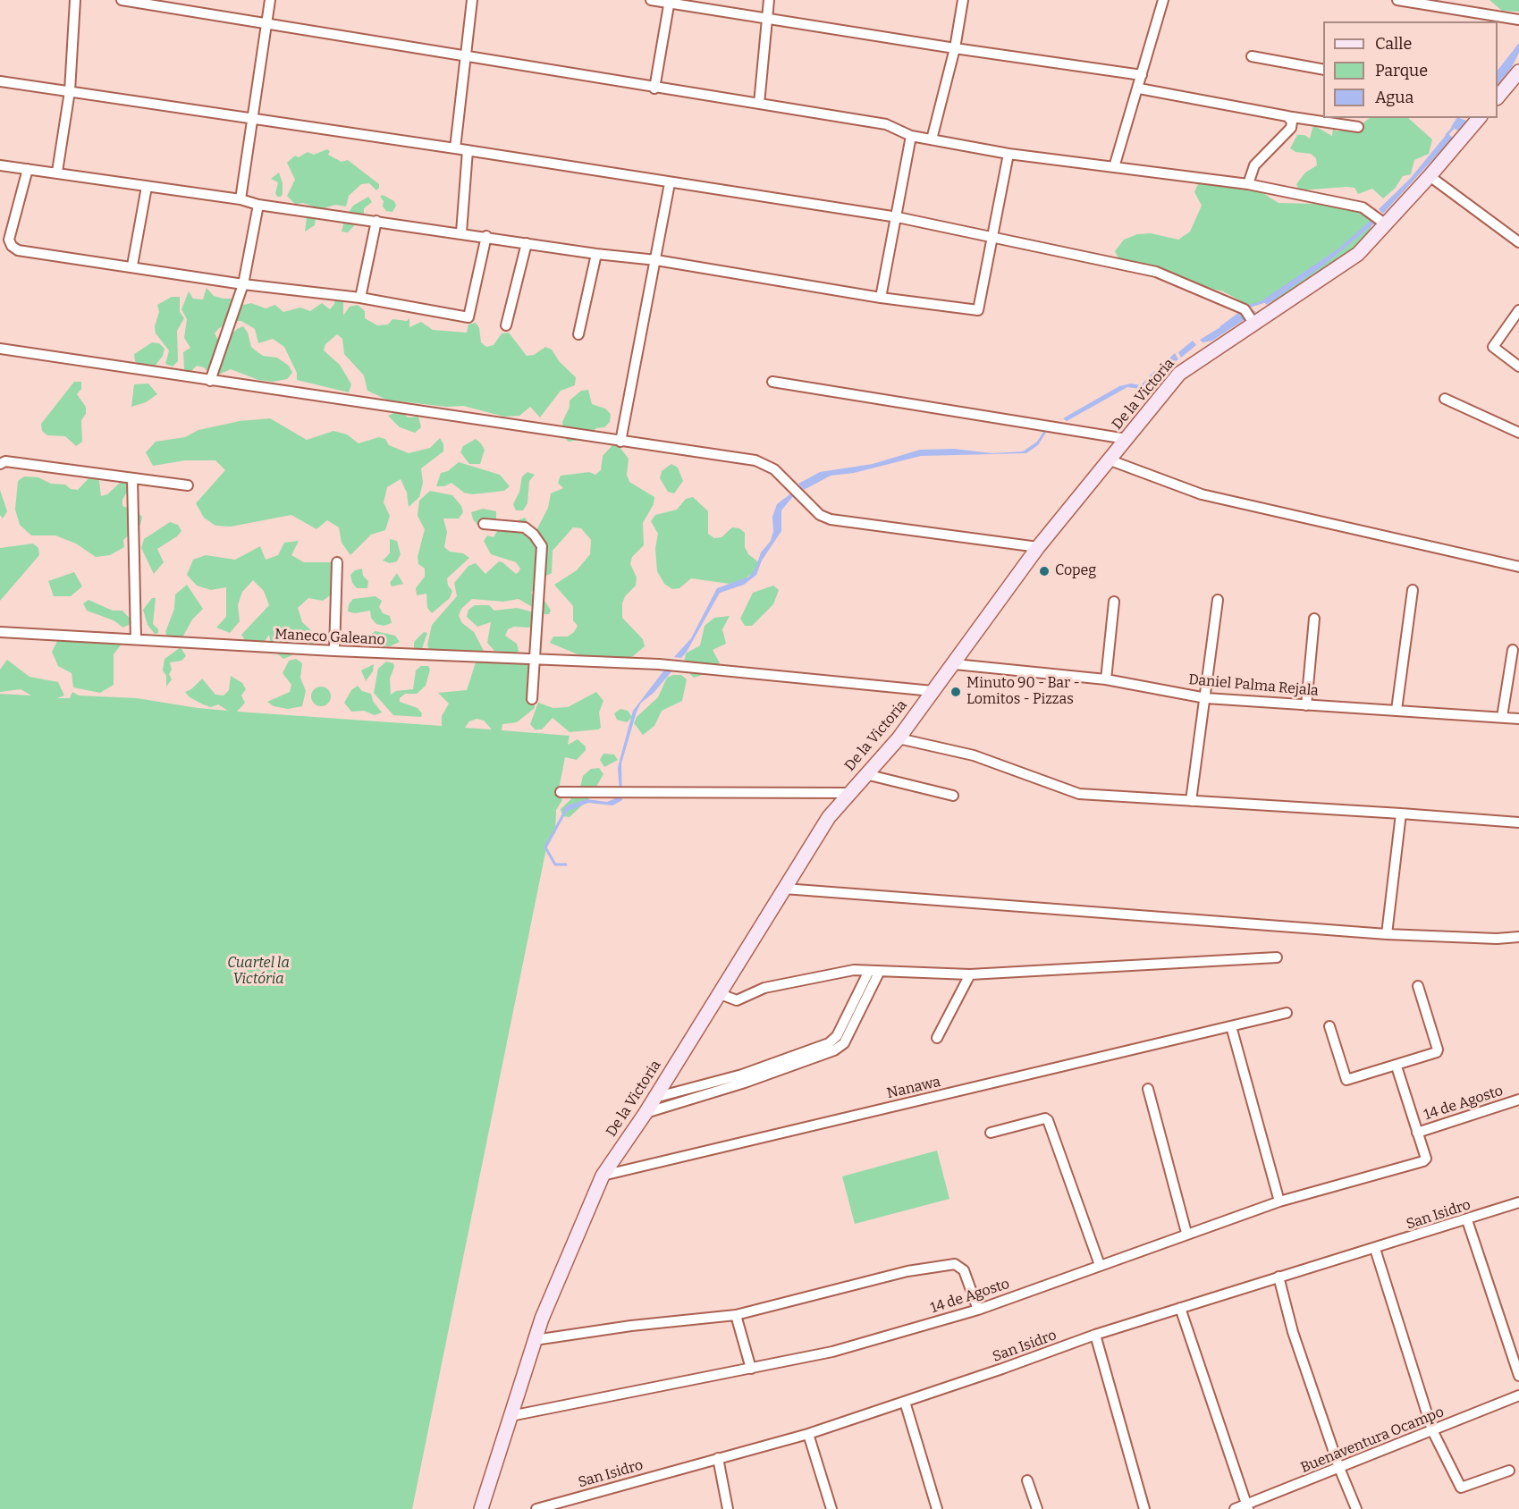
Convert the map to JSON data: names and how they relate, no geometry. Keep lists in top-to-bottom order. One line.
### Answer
{"streets":{"main road":["De la Victoria"],"street":["Maneco Galeano","Daniel Palma Rejala","Nanawa","14 de Agosto","San Isidro","Buenaventura Ocampo"]},"crossings":[["De la Victoria","Maneco Galeano"],["De la Victoria","Daniel Palma Rejala"],["De la Victoria","Nanawa"],["De la Victoria","14 de Agosto"]],"parks":["Cuartel la Victória"],"places":["Copeg","Minuto 90 - Bar - Lomitos - Pizzas"],"legend":["Calle","Parque","Agua"]}
